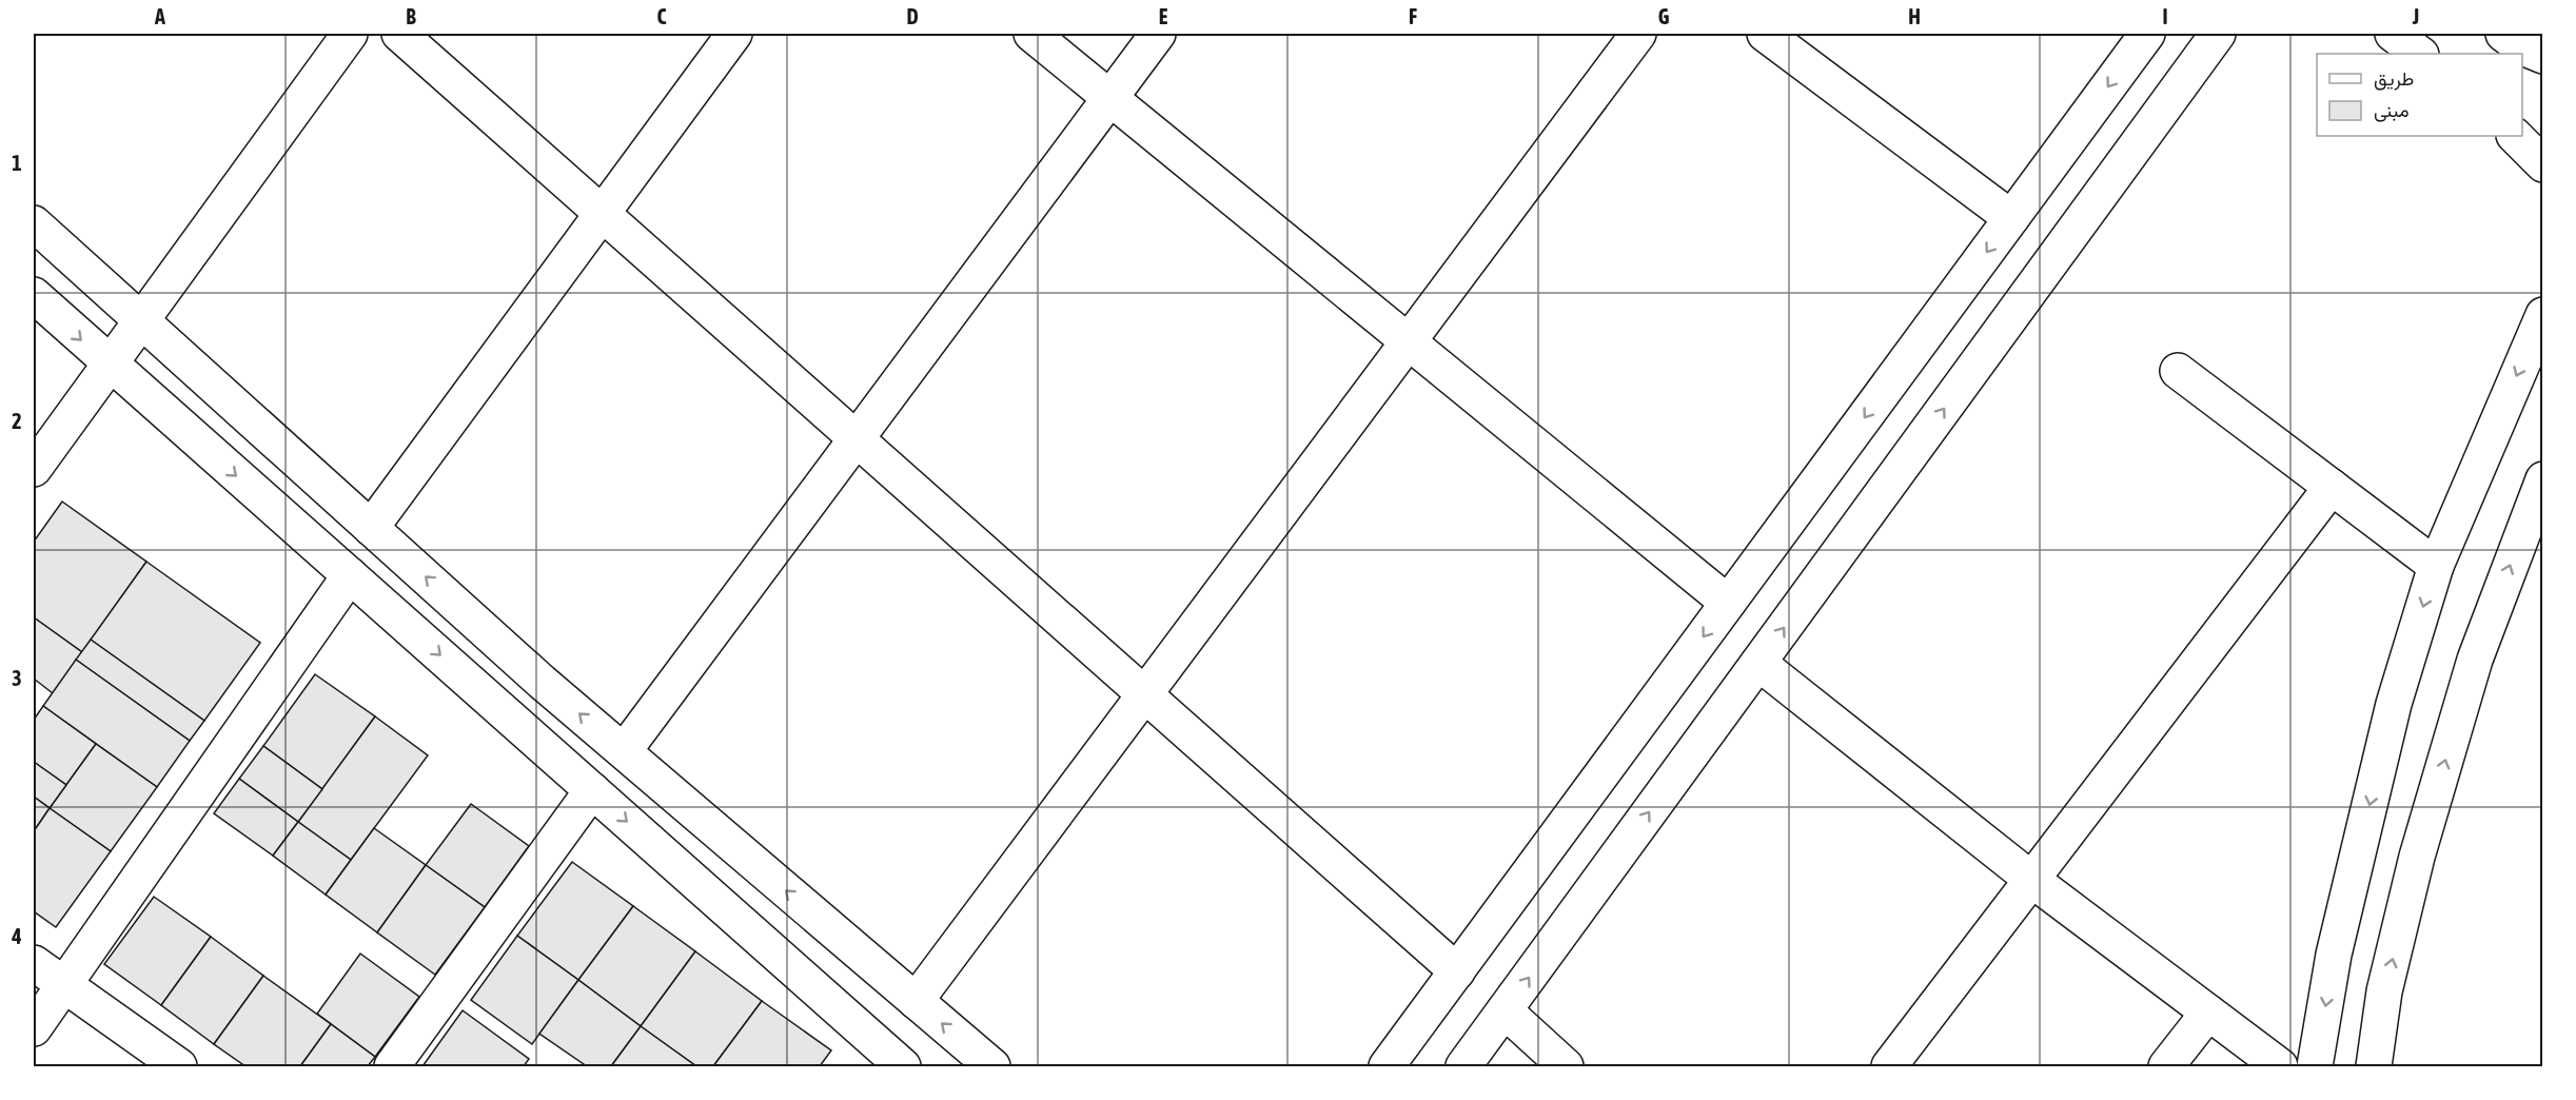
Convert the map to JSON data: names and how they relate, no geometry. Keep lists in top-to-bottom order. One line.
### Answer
{"legend":["طريق","مبنى"],"grid":{"columns":["A","B","C","D","E","F","G","H","I","J"],"rows":["1","2","3","4"]}}
